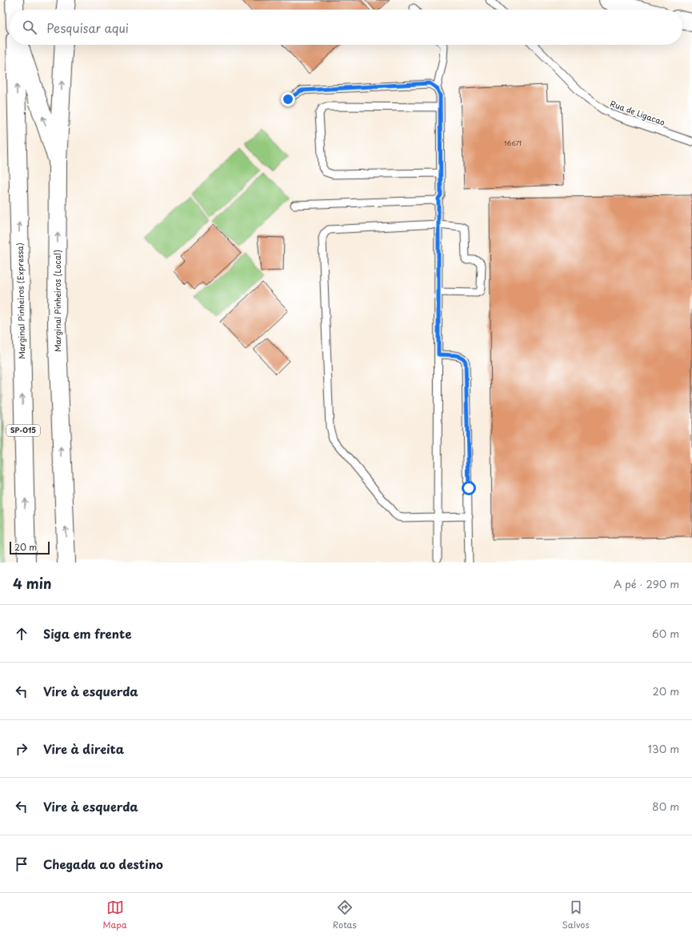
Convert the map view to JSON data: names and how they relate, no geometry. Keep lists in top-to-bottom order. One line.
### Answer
{"streets":{"main road":["Marginal Pinheiros (Expressa)","Marginal Pinheiros (Local)","SP-015"],"lane":["Rua de Ligacao"]},"one_way":["Marginal Pinheiros (Expressa)","Marginal Pinheiros (Local)"],"house_numbers":["16671"],"scale_bar":"20 m","page":{"search":"Pesquisar aqui","scale":"20 m","heading":["4 min","A pé · 290 m"],"list":[["Siga em frente","60 m"],["Vire à esquerda","20 m"],["Vire à direita","130 m"],["Vire à esquerda","80 m"],"Chegada ao destino"],"nav":["Mapa","Rotas","Salvos"]}}
